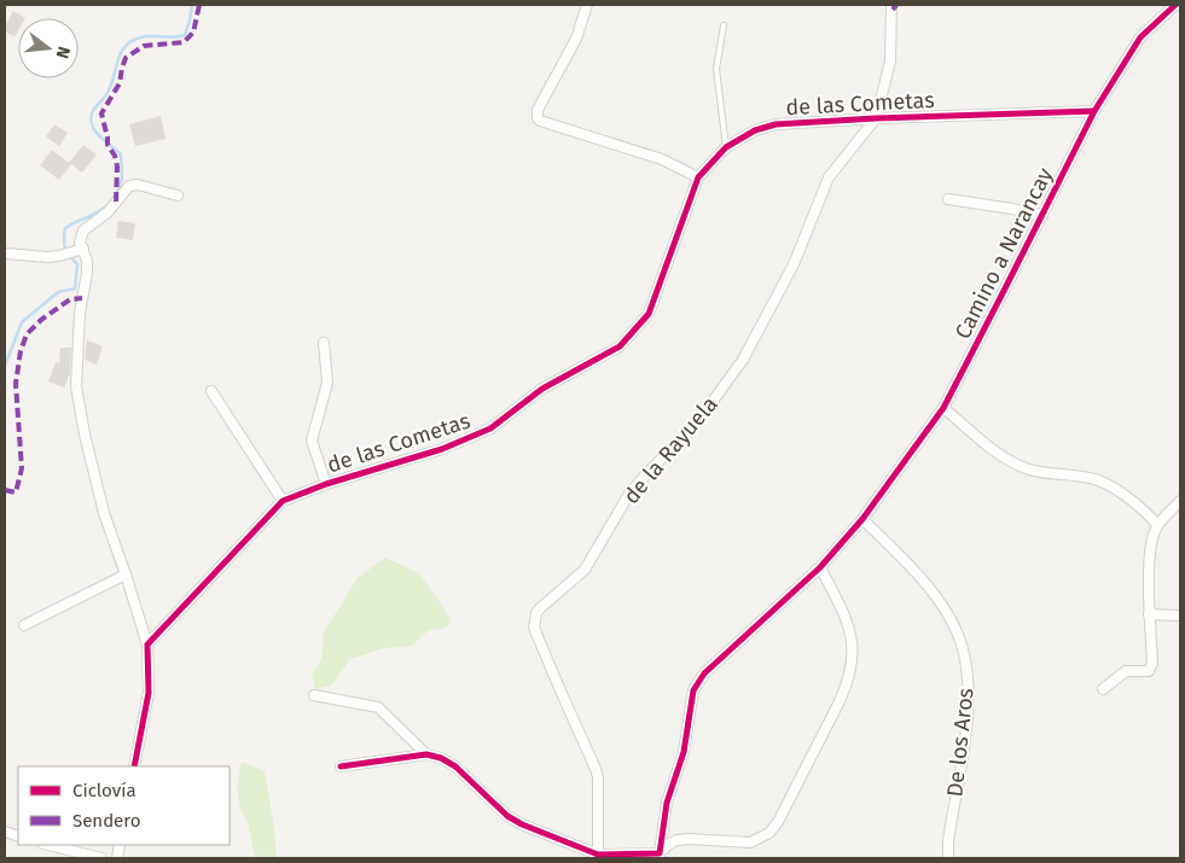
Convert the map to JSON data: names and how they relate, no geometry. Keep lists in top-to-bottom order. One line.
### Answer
{"streets":{"street":["de las Cometas","Camino a Narancay","de la Rayuela","De los Aros"]},"crossings":[["de las Cometas","Camino a Narancay"],["de las Cometas","de la Rayuela"],["Camino a Narancay","De los Aros"]],"legend":["Ciclovía","Sendero"],"north":"right"}
